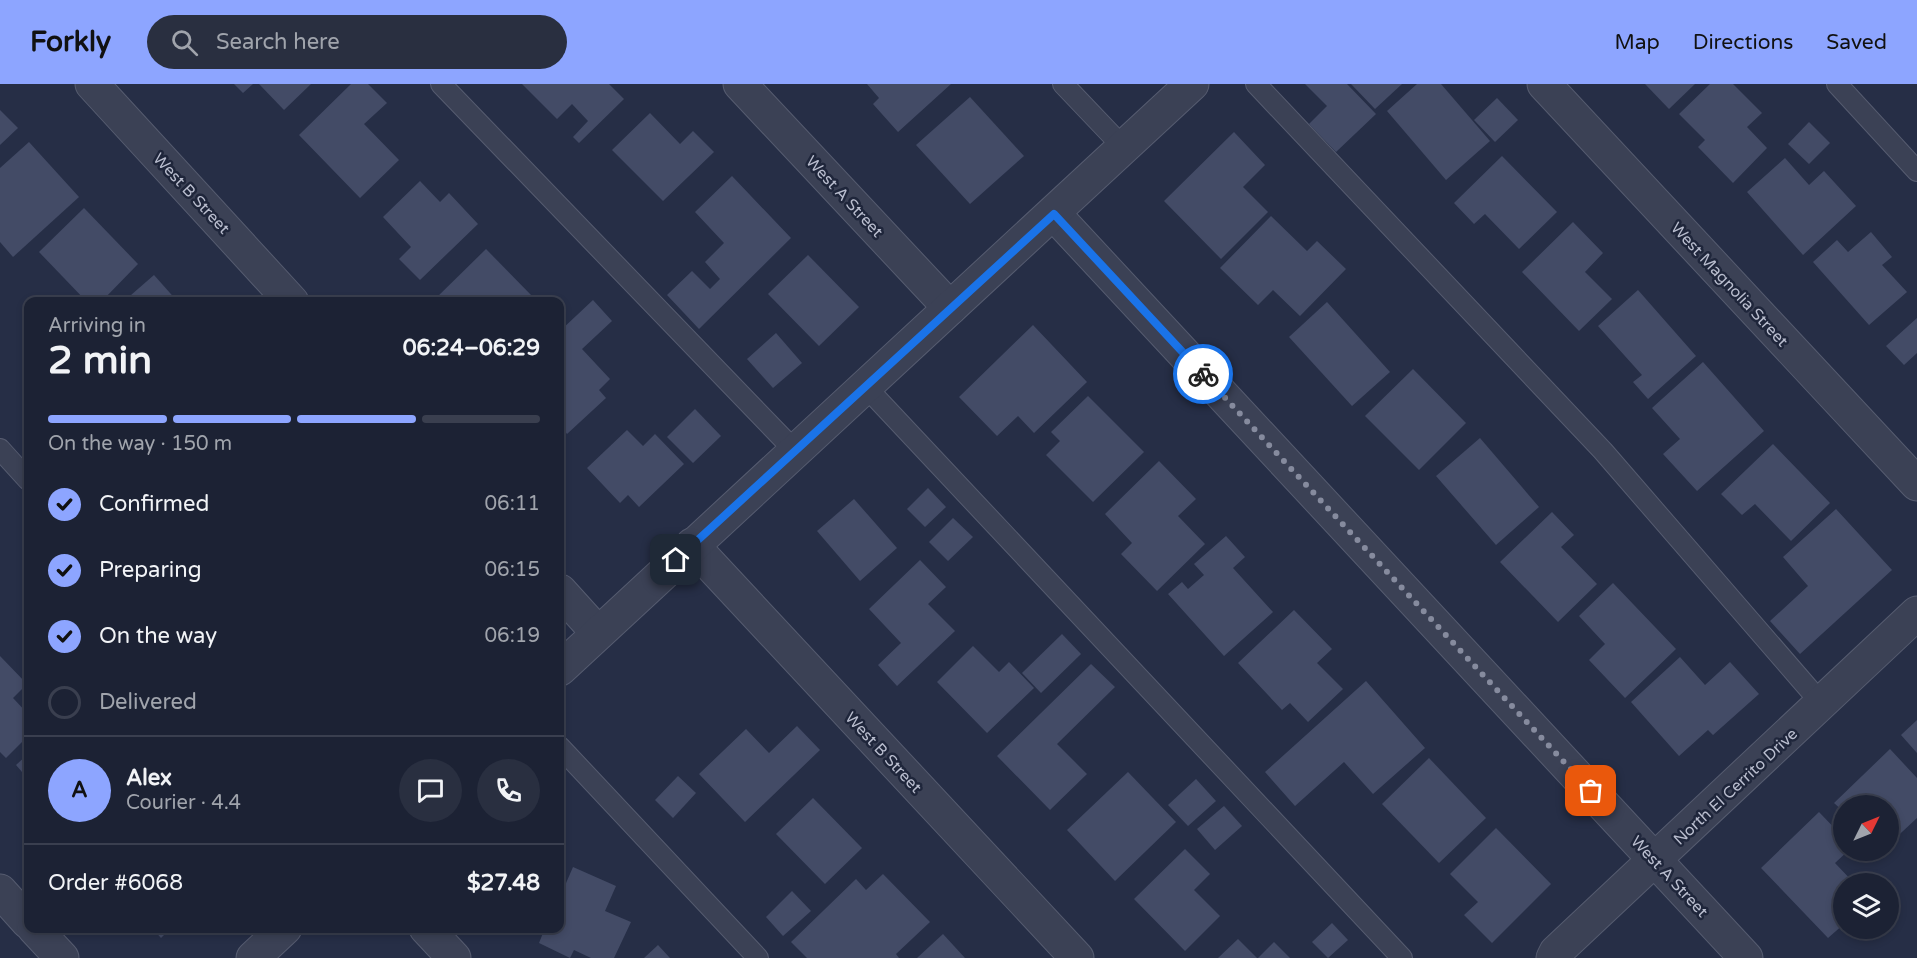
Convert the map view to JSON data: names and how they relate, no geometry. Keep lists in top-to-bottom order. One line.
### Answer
{"streets":{"street":["West B Street","West A Street","West Magnolia Street","North El Cerrito Drive"]},"crossings":[["West A Street","North El Cerrito Drive"]],"north":"top right","page":{"header":"Forkly","search":"Search here","nav":["Map","Directions","Saved"],"heading":["2 min","Arriving in","06:24–06:29"],"panel":["Alex","Courier · 4.4","Order #6068","$27.48"],"bar":"On the way · 150 m","list":[["Confirmed","06:11"],["Preparing","06:15"],["On the way","06:19"],"Delivered"],"round":"A"}}
